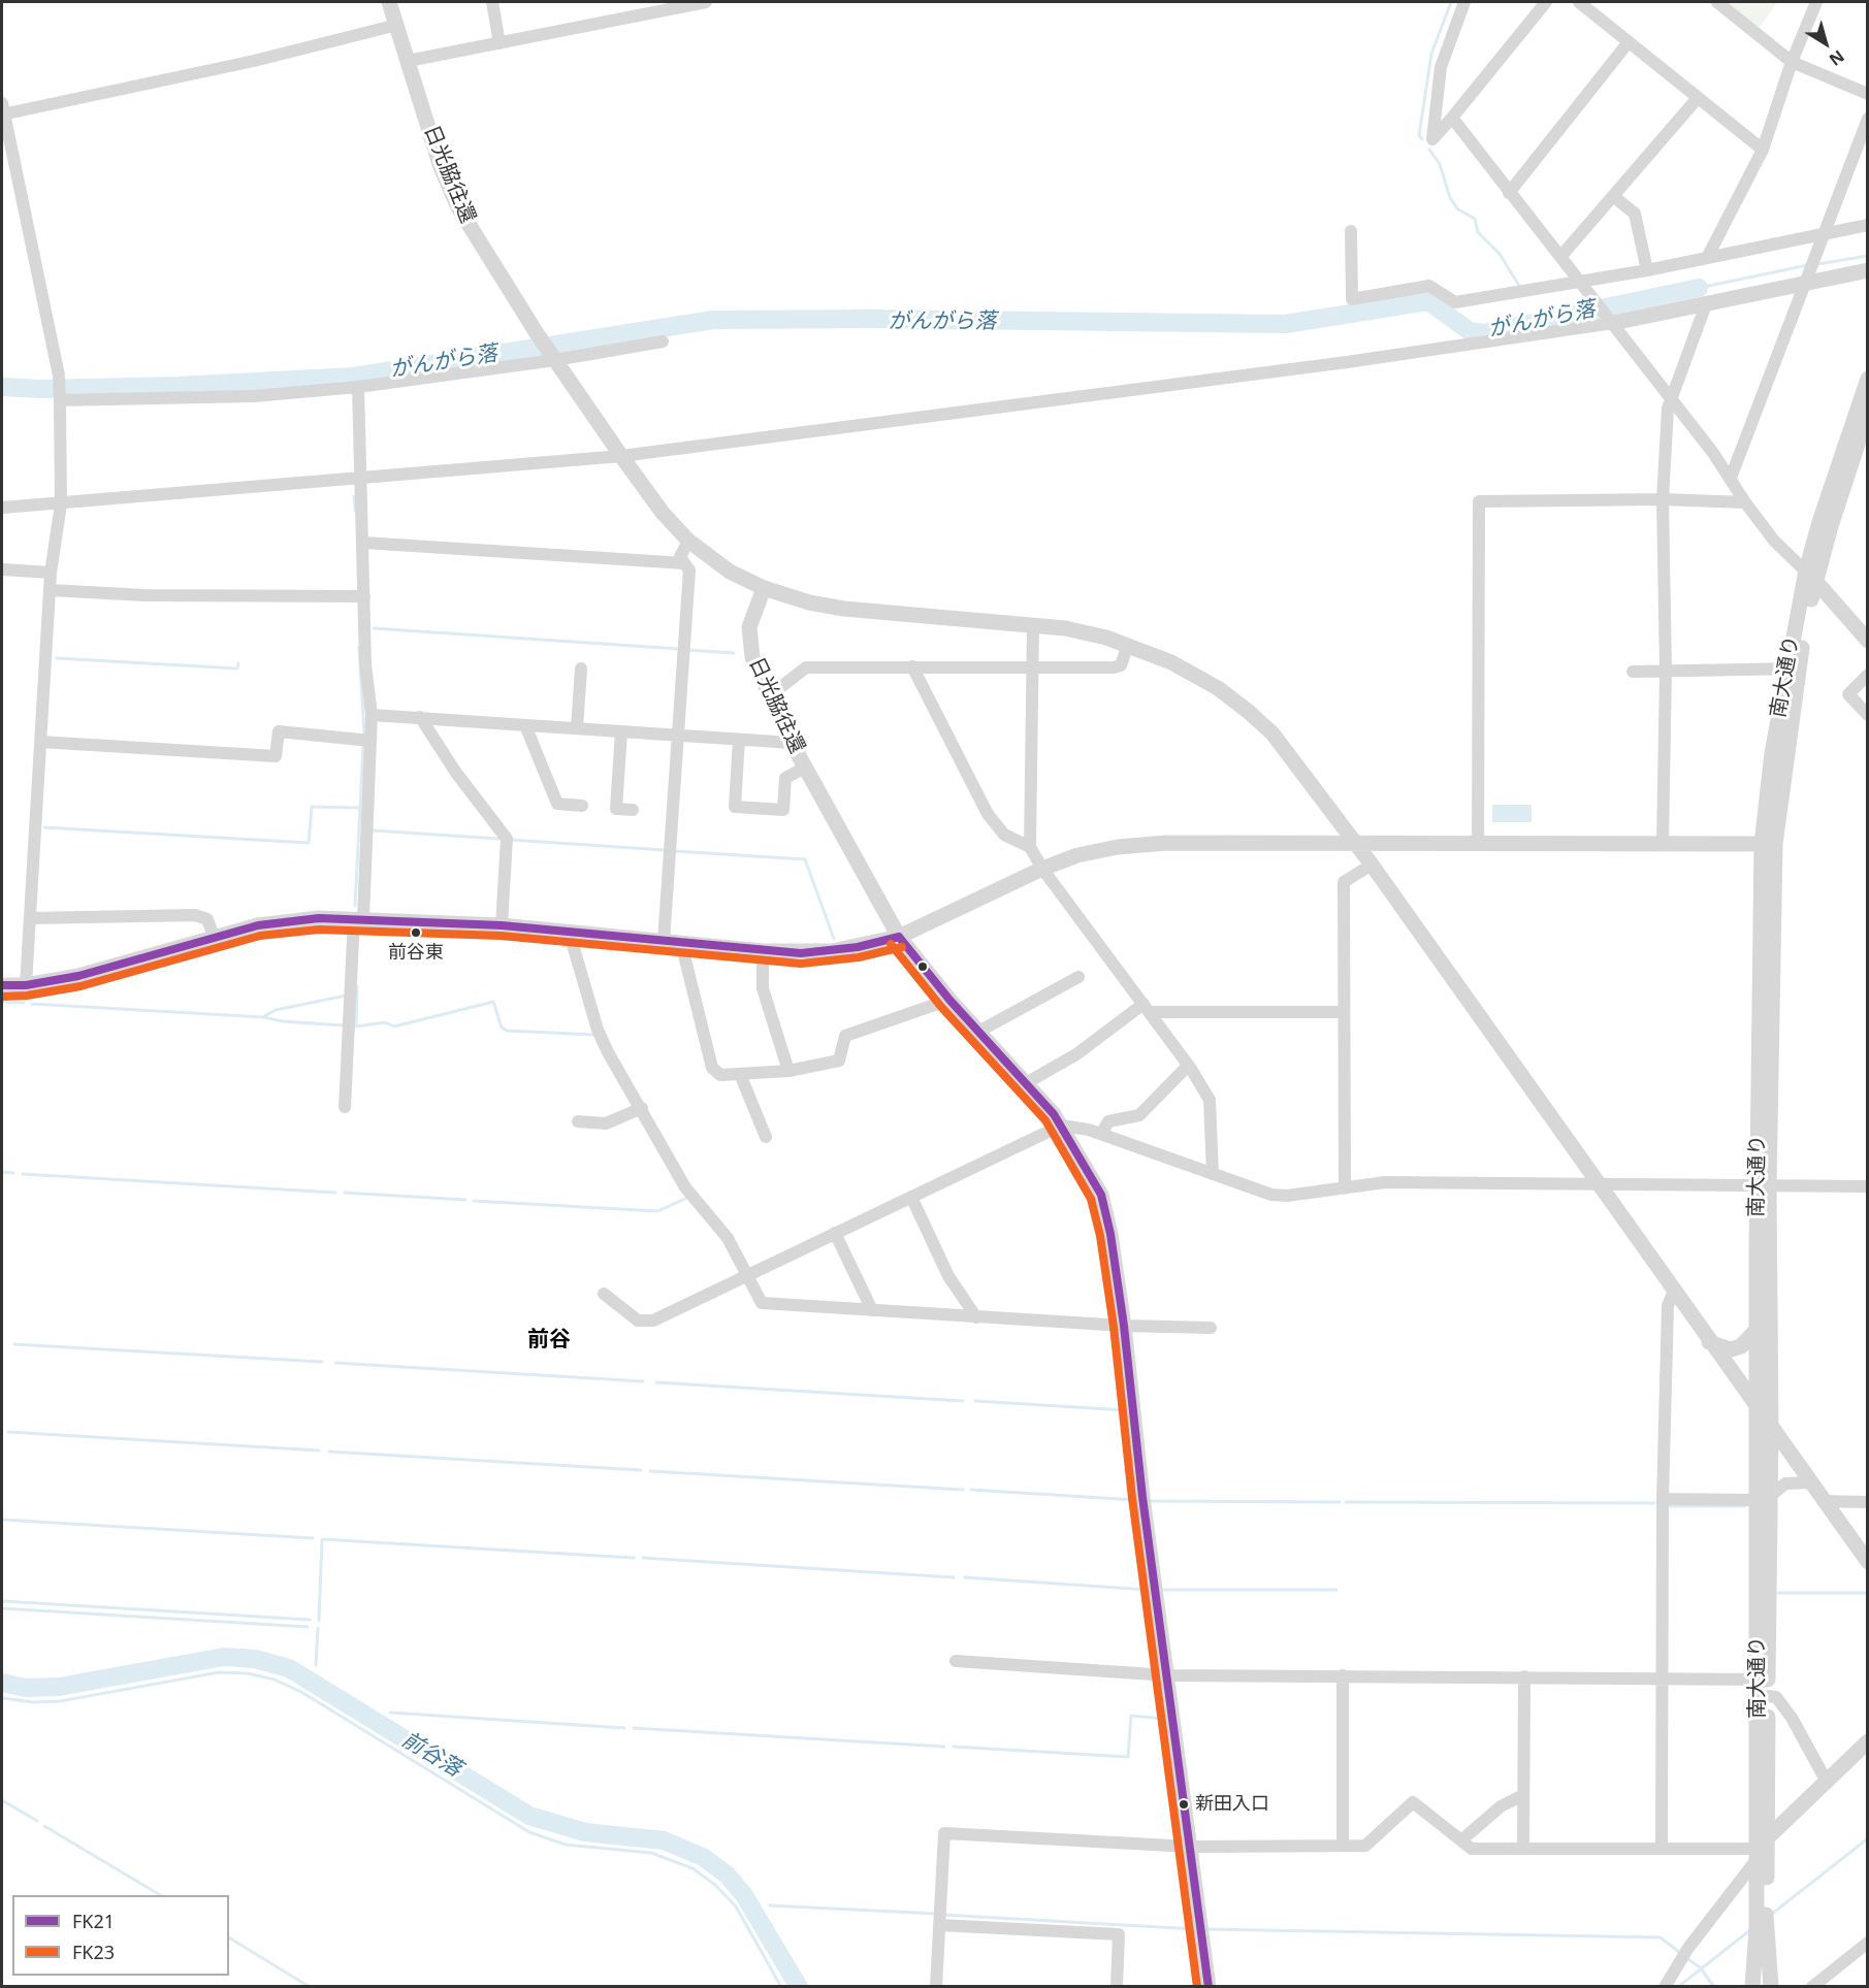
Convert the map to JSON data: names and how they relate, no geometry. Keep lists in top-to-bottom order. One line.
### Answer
{"streets":{"street":["日光脇往還","南大通り"]},"districts":["前谷"],"water":["がんがら落","前谷落"],"places":["前谷東","新田入口"],"lines":["transit line FK21","transit line FK23"],"legend":["FK21","FK23"],"north":"bottom right"}
